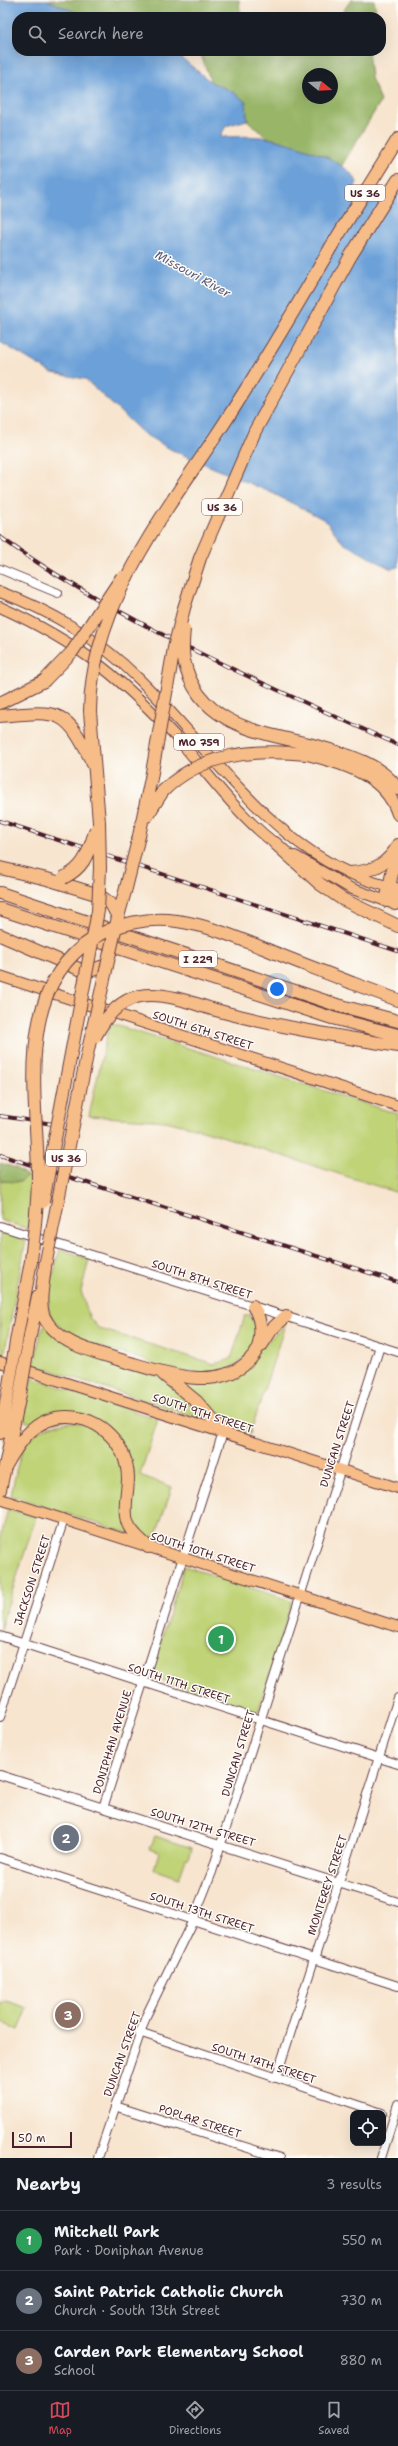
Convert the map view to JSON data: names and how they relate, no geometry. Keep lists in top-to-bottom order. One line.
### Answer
{"streets":{"highway":["US 36","I 229"],"main road":["MO 759","SOUTH 6TH STREET","SOUTH 9TH STREET","SOUTH 10TH STREET"],"street":["SOUTH 8TH STREET","DUNCAN STREET","JACKSON STREET","SOUTH 11TH STREET","DONIPHAN AVENUE","SOUTH 12TH STREET","MONTEREY STREET","SOUTH 13TH STREET","SOUTH 14TH STREET","POPLAR STREET"]},"crossings":[["SOUTH 8TH STREET","DUNCAN STREET"],["SOUTH 9TH STREET","DUNCAN STREET"],["SOUTH 9TH STREET","DONIPHAN AVENUE"],["DUNCAN STREET","SOUTH 10TH STREET"],["DUNCAN STREET","SOUTH 11TH STREET"],["DUNCAN STREET","SOUTH 12TH STREET"],["DUNCAN STREET","SOUTH 13TH STREET"],["DUNCAN STREET","SOUTH 14TH STREET"],["DUNCAN STREET","POPLAR STREET"],["SOUTH 10TH STREET","JACKSON STREET"],["SOUTH 10TH STREET","DONIPHAN AVENUE"],["JACKSON STREET","SOUTH 11TH STREET"],["SOUTH 11TH STREET","DONIPHAN AVENUE"],["SOUTH 11TH STREET","MONTEREY STREET"],["DONIPHAN AVENUE","SOUTH 12TH STREET"],["SOUTH 12TH STREET","MONTEREY STREET"],["MONTEREY STREET","SOUTH 13TH STREET"],["MONTEREY STREET","SOUTH 14TH STREET"]],"water":["Missouri River"],"scale_bar":"50 m","north":"right","page":{"search":"Search here","pins":["1","2","3"],"scale":"50 m","heading":["Nearby","3 results"],"list":[{"mark":"1","name":"Mitchell Park","note":"Park · Doniphan Avenue","value":"550 m"},{"mark":"2","name":"Saint Patrick Catholic Church","note":"Church · South 13th Street","value":"730 m"},{"mark":"3","name":"Carden Park Elementary School","note":"School","value":"880 m"}],"nav":["Map","Directions","Saved"]}}
